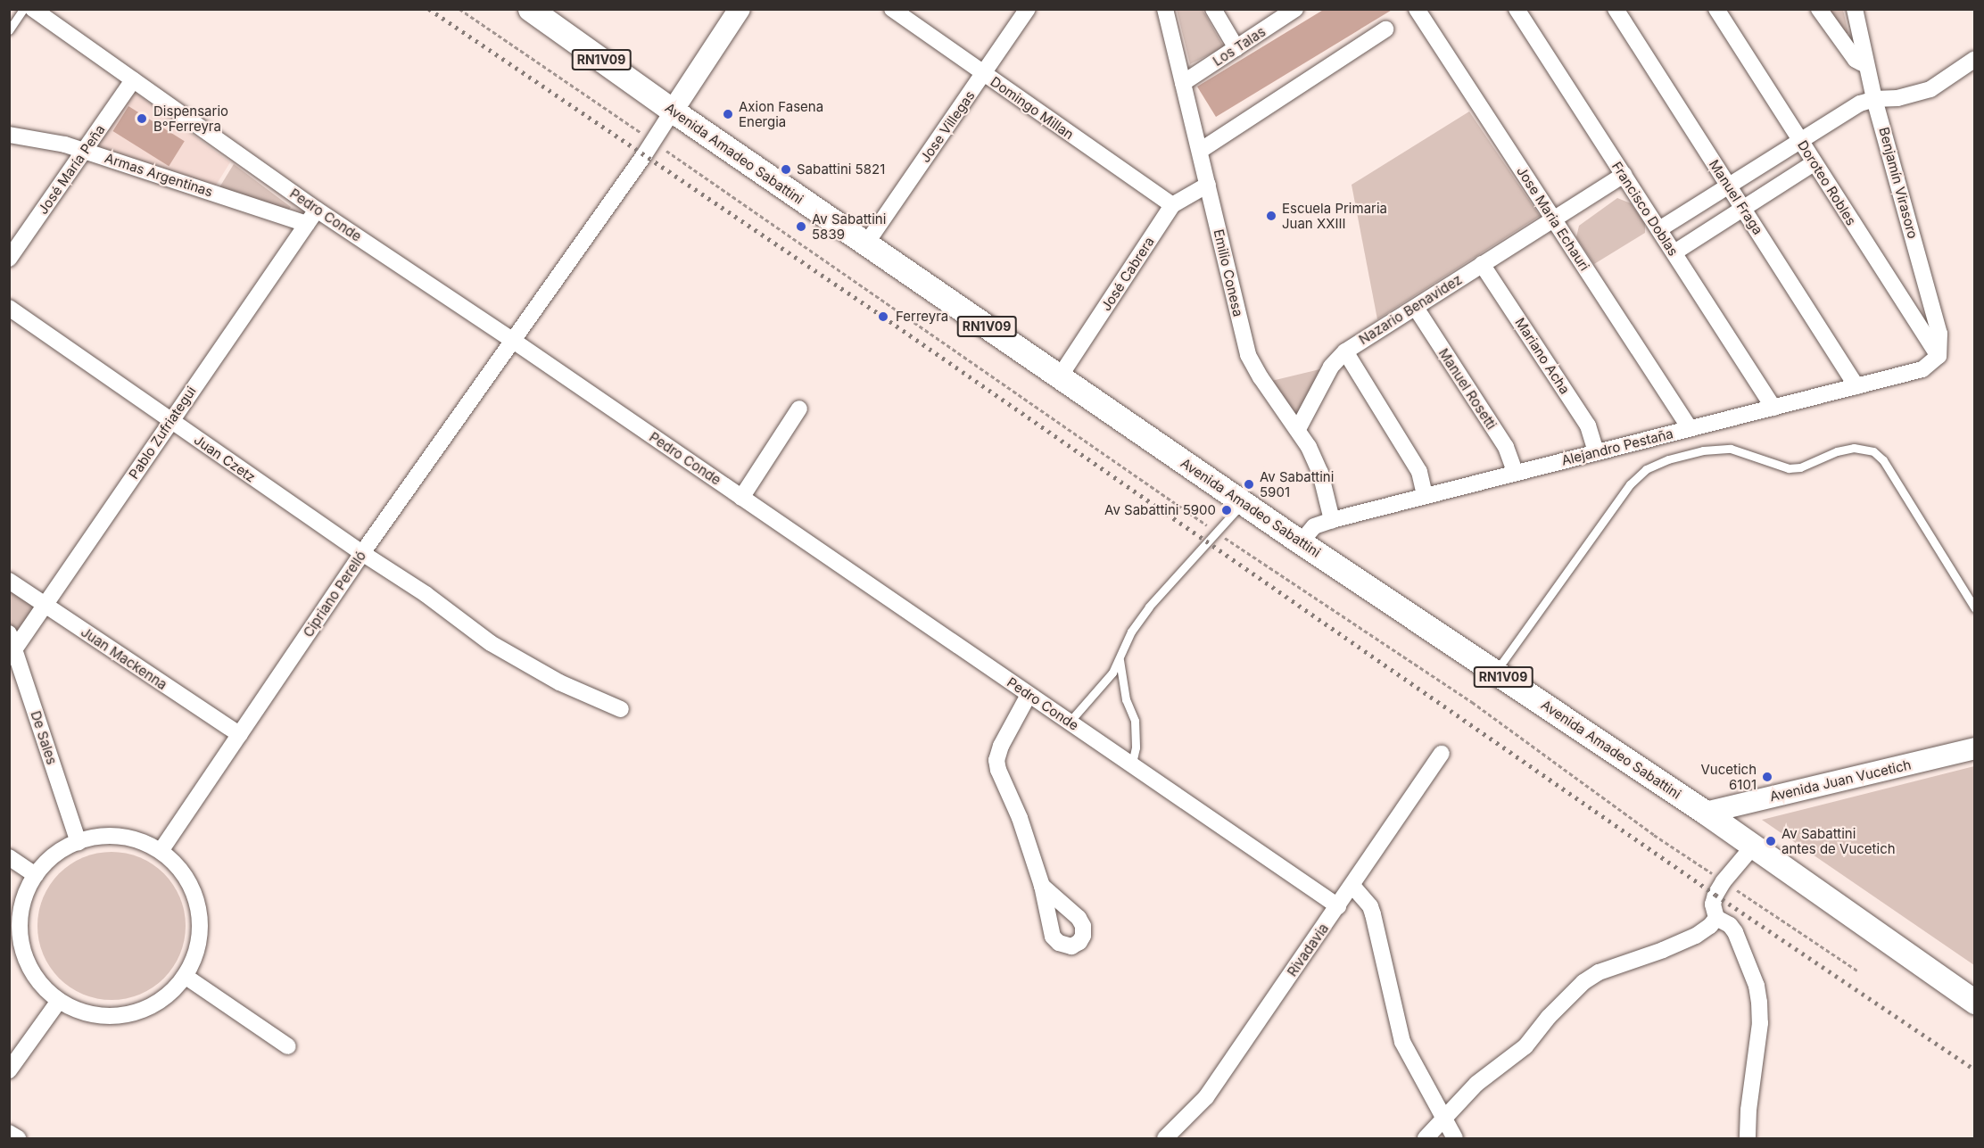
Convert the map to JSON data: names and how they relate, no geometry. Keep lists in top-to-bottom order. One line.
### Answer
{"streets":{"main road":["RN1V09","Avenida Amadeo Sabattini","Avenida Juan Vucetich"],"street":["Los Talas","Domingo Millan","Jose Villegas","José María Peña","Armas Argentinas","Doroteo Robles","Benjamín Virasoro","Manuel Fraga","Francisco Doblas","Pedro Conde","Jose Maria Echauri","Emilio Conesa","José Cabrera","Nazario Benavidez","Mariano Acha","Manuel Rosetti","Pablo Zufriategui","Alejandro Pestaña","Juan Czetz","Cipriano Perelló","Juan Mackenna","De Sales","Rivadavia"]},"crossings":[["Los Talas","Emilio Conesa"],["Domingo Millan","Jose Villegas"],["Domingo Millan","José Cabrera"],["Jose Villegas","Avenida Amadeo Sabattini"],["Avenida Amadeo Sabattini","José Cabrera"],["Avenida Amadeo Sabattini","Alejandro Pestaña"],["Avenida Amadeo Sabattini","Cipriano Perelló"],["Avenida Amadeo Sabattini","Avenida Juan Vucetich"],["José María Peña","Armas Argentinas"],["José María Peña","Pedro Conde"],["Armas Argentinas","Pablo Zufriategui"],["Doroteo Robles","Benjamín Virasoro"],["Doroteo Robles","Alejandro Pestaña"],["Benjamín Virasoro","Alejandro Pestaña"],["Manuel Fraga","Alejandro Pestaña"],["Francisco Doblas","Nazario Benavidez"],["Francisco Doblas","Alejandro Pestaña"],["Pedro Conde","Pablo Zufriategui"],["Pedro Conde","Cipriano Perelló"],["Pedro Conde","Rivadavia"],["Jose Maria Echauri","Nazario Benavidez"],["Jose Maria Echauri","Alejandro Pestaña"],["Emilio Conesa","José Cabrera"],["Emilio Conesa","Nazario Benavidez"],["Emilio Conesa","Alejandro Pestaña"],["Nazario Benavidez","Mariano Acha"],["Nazario Benavidez","Manuel Rosetti"],["Mariano Acha","Alejandro Pestaña"],["Manuel Rosetti","Alejandro Pestaña"],["Pablo Zufriategui","Juan Czetz"],["Pablo Zufriategui","Juan Mackenna"],["Pablo Zufriategui","De Sales"],["Juan Czetz","Cipriano Perelló"],["Cipriano Perelló","Juan Mackenna"],["Cipriano Perelló","De Sales"]],"places":["Axion Fasena Energia","Dispensario B°Ferreyra","Sabattini 5821","Escuela Primaria Juan XXIII","Av Sabattini 5839","Ferreyra","Av Sabattini 5901","Av Sabattini 5900","Vucetich 6101","Av Sabattini antes de Vucetich"]}
